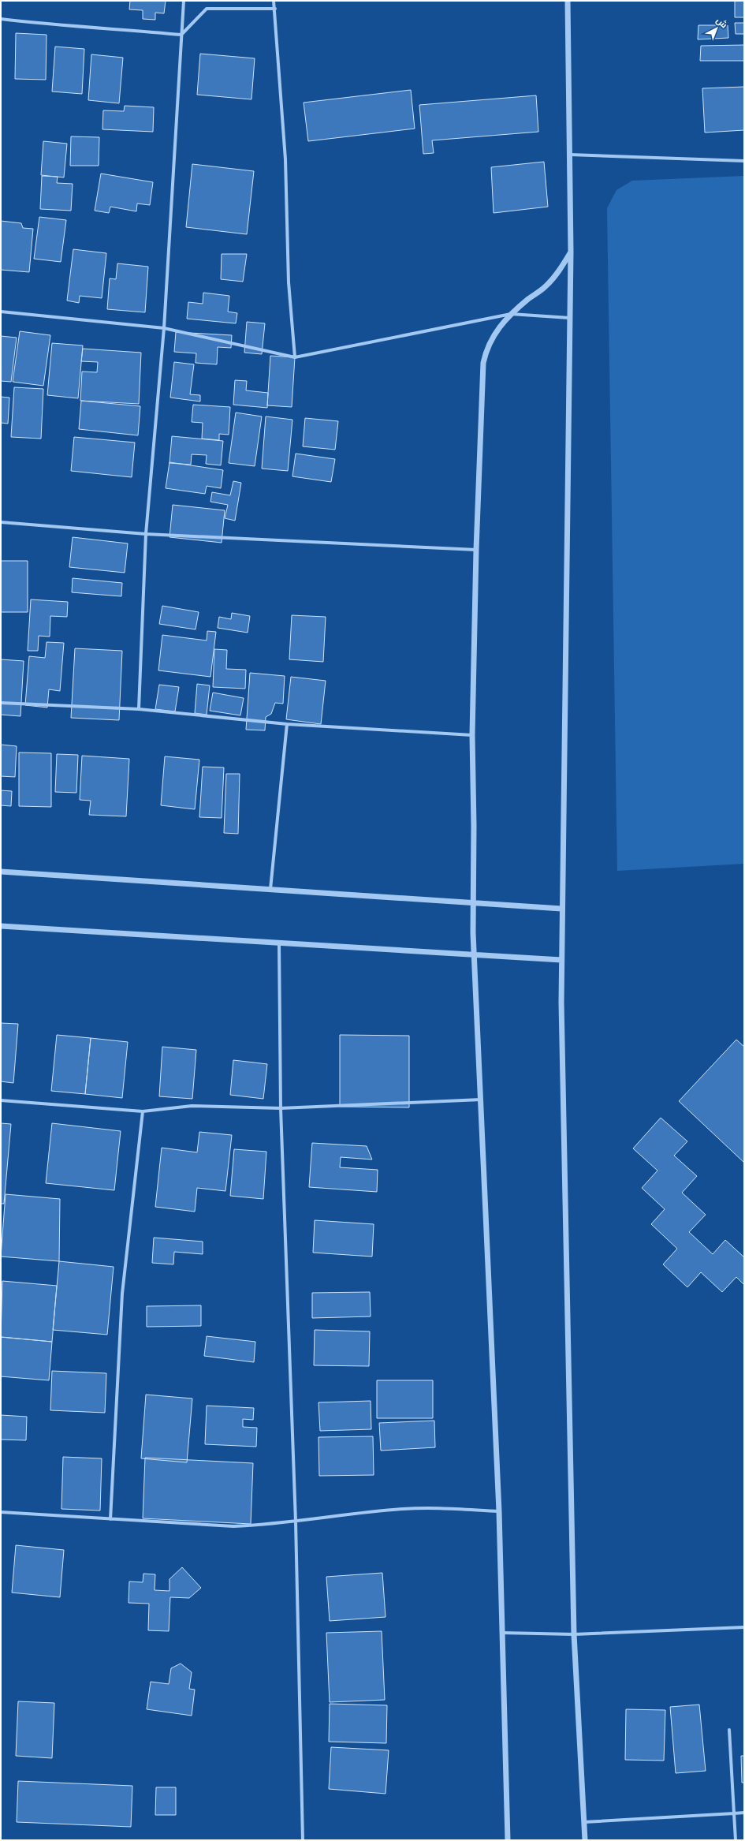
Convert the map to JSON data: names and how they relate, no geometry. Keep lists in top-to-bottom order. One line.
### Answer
{"north":"top right"}
